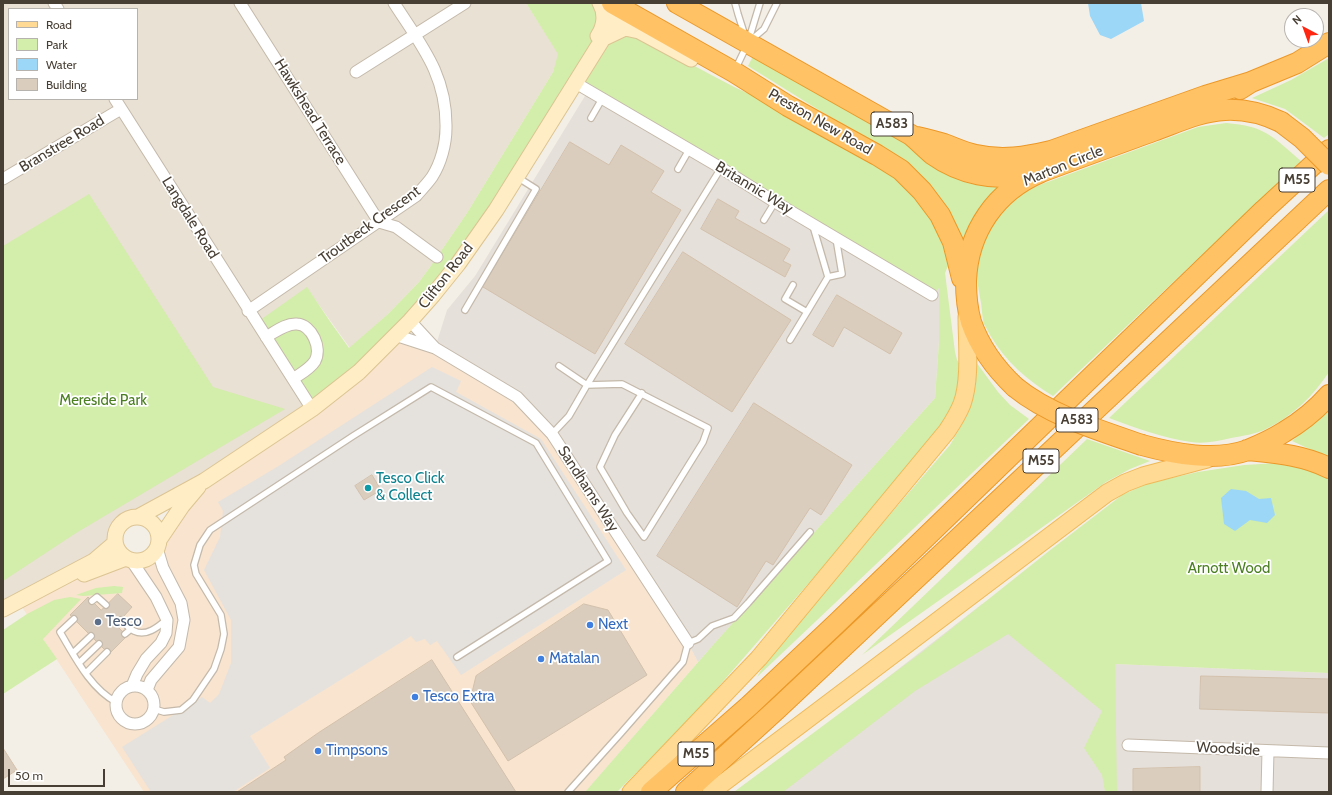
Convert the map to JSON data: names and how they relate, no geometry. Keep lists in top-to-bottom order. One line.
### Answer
{"streets":{"highway":["Preston New Road","A583","Marton Circle","M55"],"street":["Hawkshead Terrace","Branstree Road","Britannic Way","Langdale Road","Troutbeck Crescent","Clifton Road","Sandhams Way","Woodside"]},"crossings":[["Hawkshead Terrace","Troutbeck Crescent"],["Preston New Road","Marton Circle"],["Preston New Road","Clifton Road"],["A583","Marton Circle"],["Branstree Road","Langdale Road"],["Britannic Way","Clifton Road"],["Langdale Road","Troutbeck Crescent"],["Langdale Road","Clifton Road"],["Clifton Road","Sandhams Way"]],"parks":["Mereside Park","Arnott Wood"],"places":["Tesco Click & Collect","Tesco","Next","Matalan","Tesco Extra","Timpsons"],"legend":["Road","Park","Water","Building"],"scale_bar":"50 m","north":"top left"}
